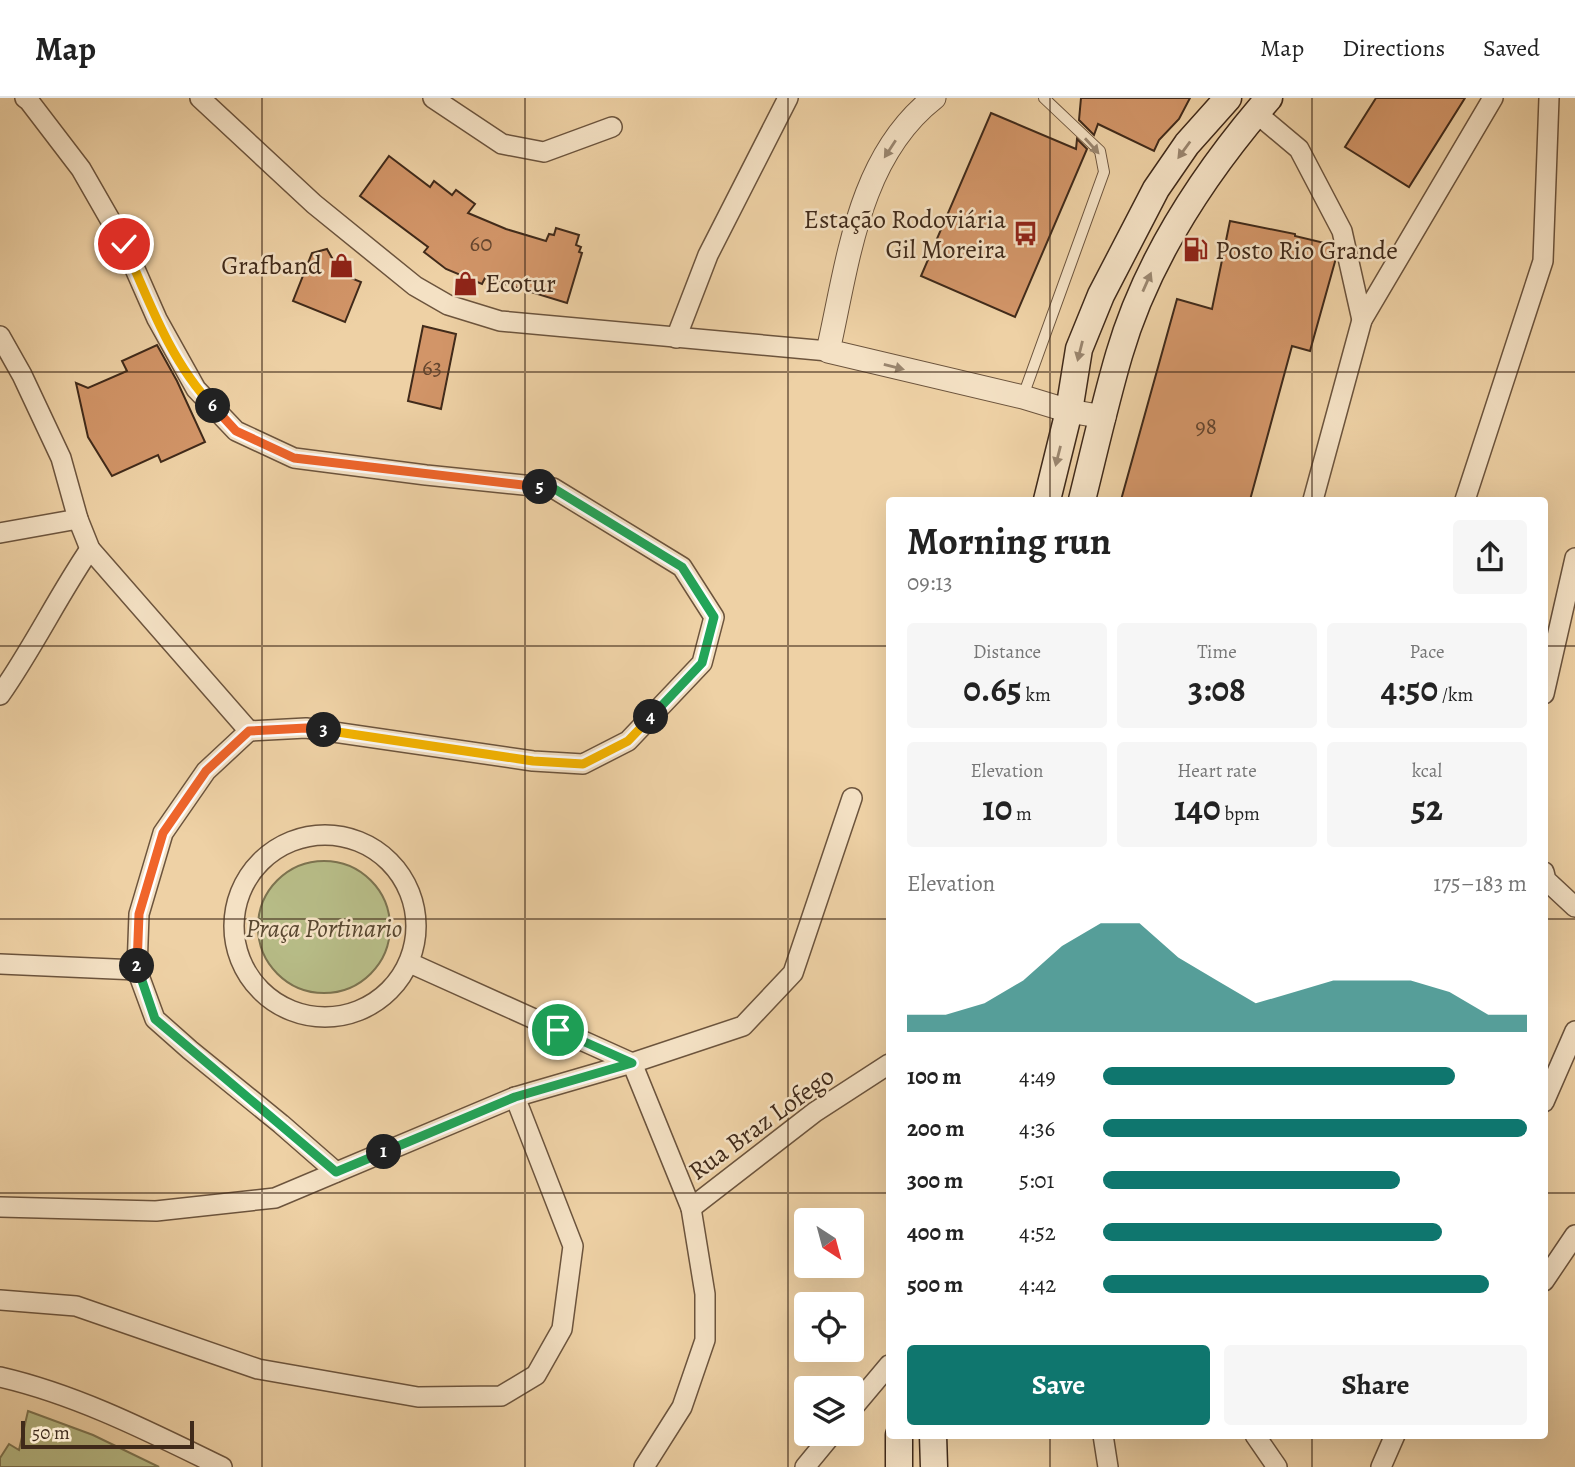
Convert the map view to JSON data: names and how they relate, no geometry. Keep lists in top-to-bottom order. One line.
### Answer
{"streets":{"street":["Rua Braz Lofego"]},"parks":["Praça Portinario"],"places":{"bus stop":["Estação Rodoviária Gil Moreira"],"fuel station":["Posto Rio Grande"],"shop":["Grafband","Ecotur"]},"house_numbers":["60","63","98"],"scale_bar":"50 m","north":"bottom right","page":{"header":"Map","nav":["Map","Directions","Saved"],"pins":["6","5","4","3","2","1"],"heading":["Morning run","09:13"],"stats":[["Distance","0.65 km"],["Time","3:08"],["Pace","4:50 /km"],["Elevation","10 m"],["Heart rate","140 bpm"],["kcal","52"]],"chart":["Elevation","175–183 m"],"list":[{"name":"100 m","note":"4:49"},{"name":"200 m","note":"4:36"},{"name":"300 m","note":"5:01"},{"name":"400 m","note":"4:52"},{"name":"500 m","note":"4:42"}],"buttons":["Save","Share"],"scale":"50 m"}}
